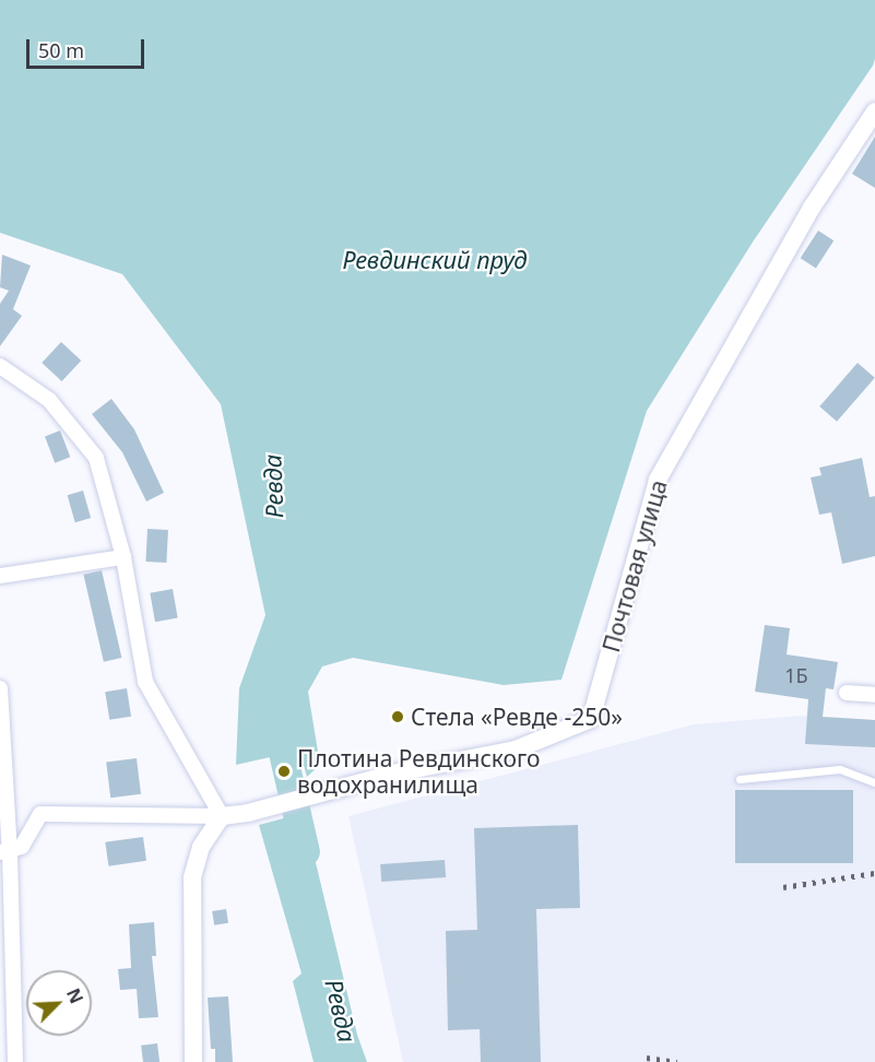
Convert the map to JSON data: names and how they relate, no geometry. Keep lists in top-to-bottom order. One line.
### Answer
{"streets":{"street":["Почтовая улица"]},"water":["Ревдинский пруд","Ревда"],"places":["Стела «Ревде -250»","Плотина Ревдинского водохранилища"],"house_numbers":["1Б"],"scale_bar":"50 m","north":"top right"}
